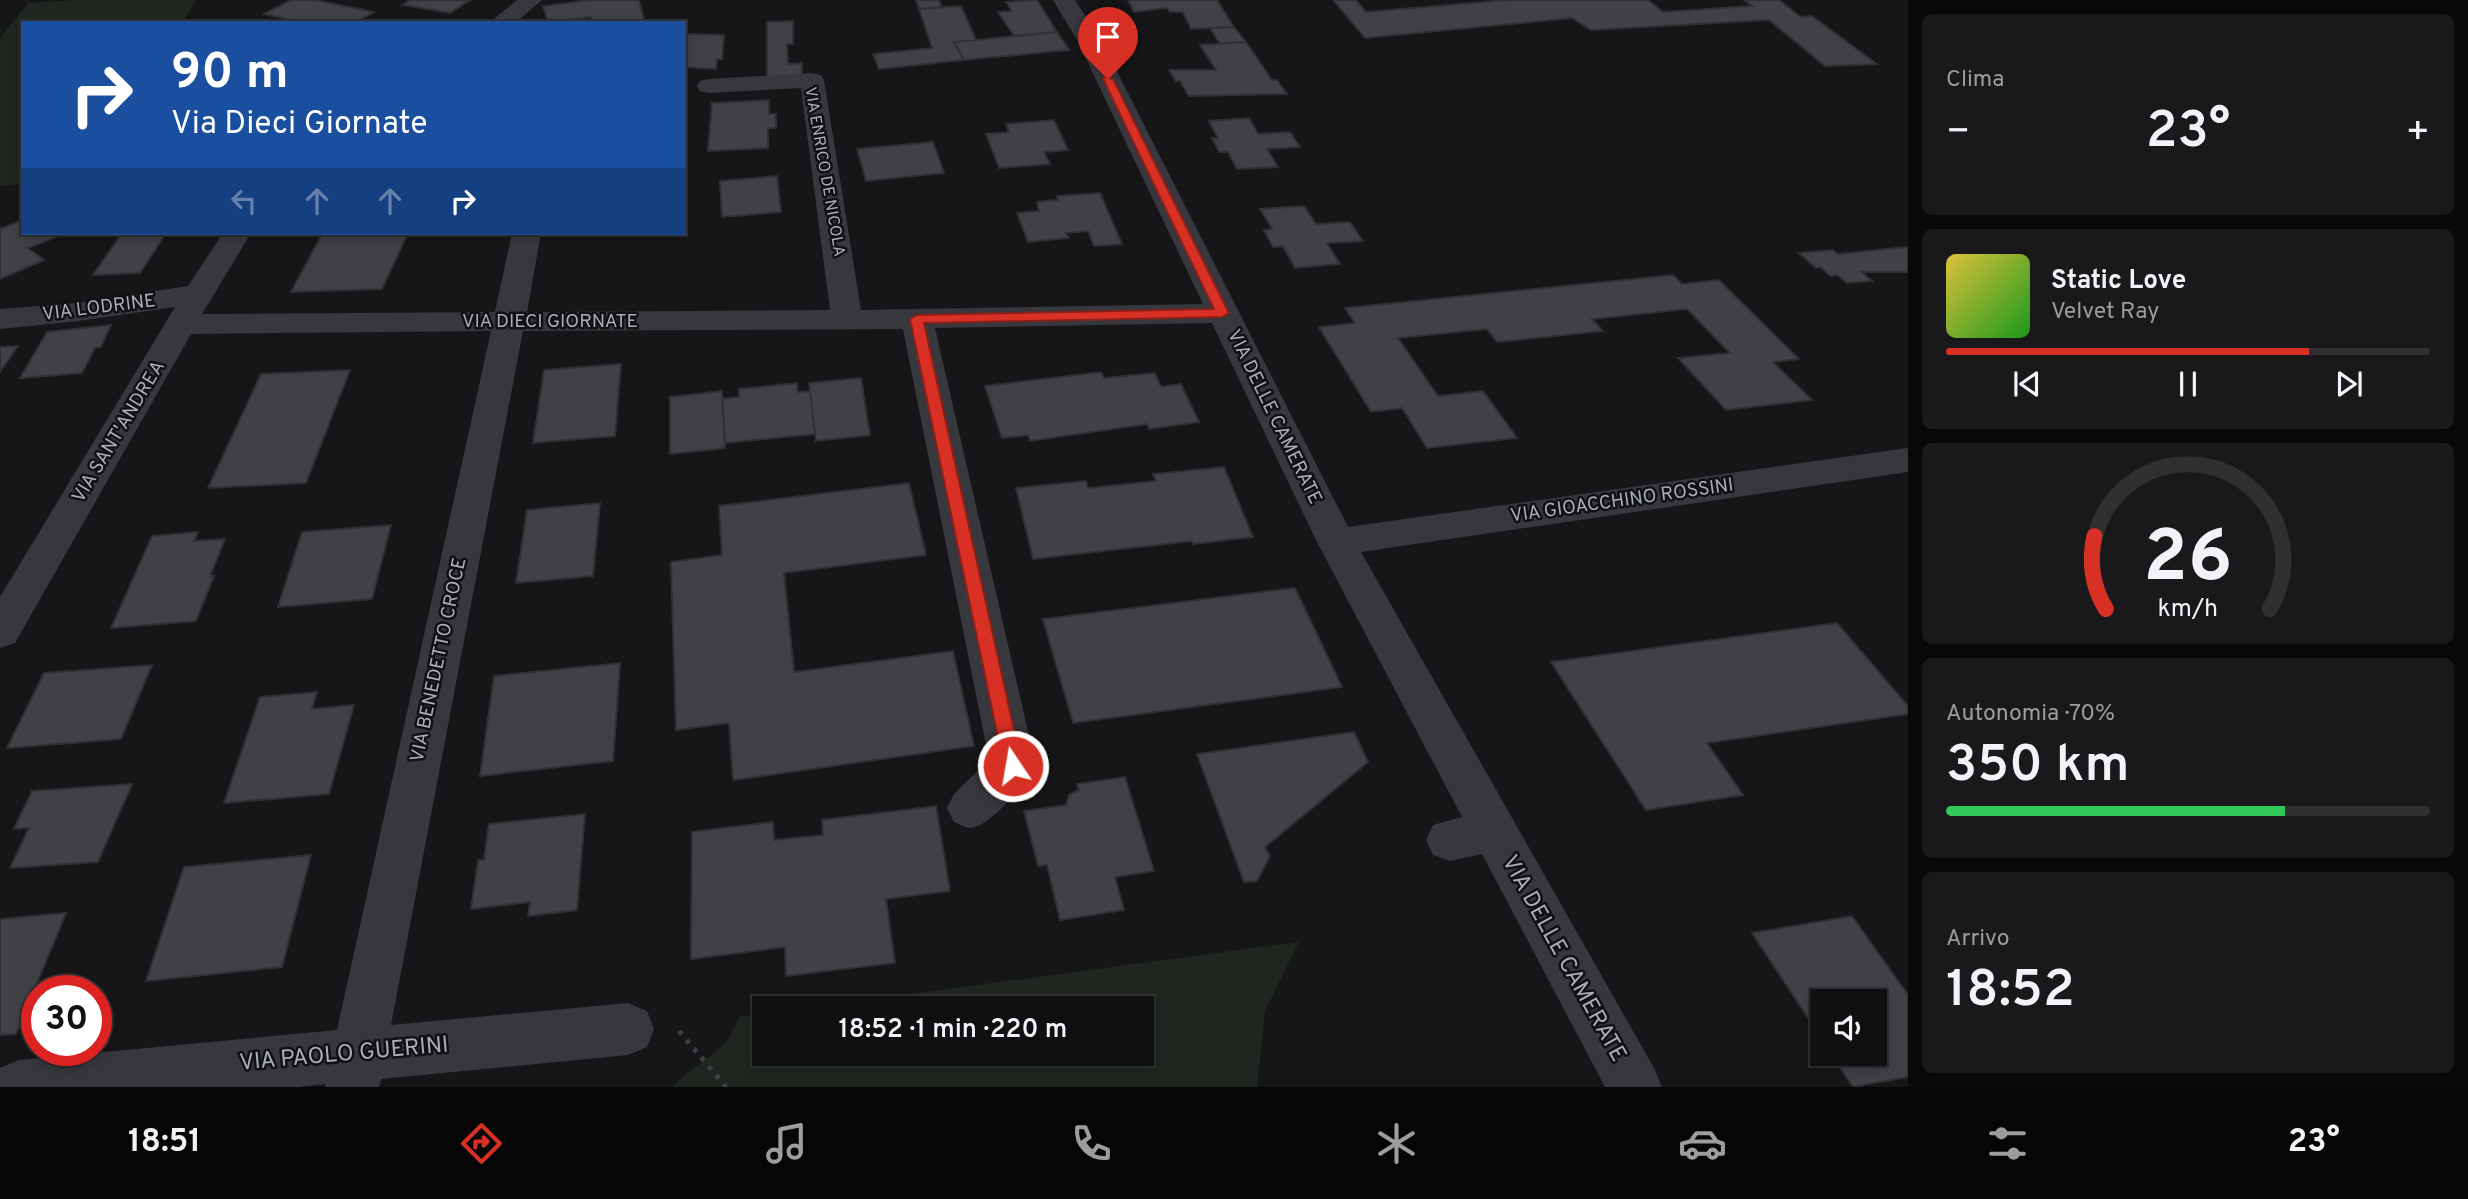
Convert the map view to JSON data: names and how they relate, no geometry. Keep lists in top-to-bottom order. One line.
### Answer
{"streets":{"street":["VIA ENRICO DE NICOLA","VIA LODRINE","VIA DIECI GIORNATE","VIA DELLE CAMERATE","VIA SANT'ANDREA","VIA GIOACCHINO ROSSINI","VIA BENEDETTO CROCE","VIA PAOLO GUERINI"]},"crossings":[["VIA ENRICO DE NICOLA","VIA DIECI GIORNATE"],["VIA LODRINE","VIA DIECI GIORNATE"],["VIA LODRINE","VIA SANT'ANDREA"],["VIA DIECI GIORNATE","VIA DELLE CAMERATE"],["VIA DIECI GIORNATE","VIA SANT'ANDREA"],["VIA DIECI GIORNATE","VIA BENEDETTO CROCE"],["VIA DELLE CAMERATE","VIA GIOACCHINO ROSSINI"],["VIA BENEDETTO CROCE","VIA PAOLO GUERINI"]],"page":{"tile":["Clima",["Autonomia · 70%","350 km"],["Arrivo","18:52"]],"turn":["90 m","Via Dieci Giornate"],"heat":["−","23°","+"],"song":["Static Love","Velvet Ray"],"limit":"30","trip":"18:52 · 1 min · 220 m","tabs":["18:51","23°"],"gauge":["26","km/h"]}}
